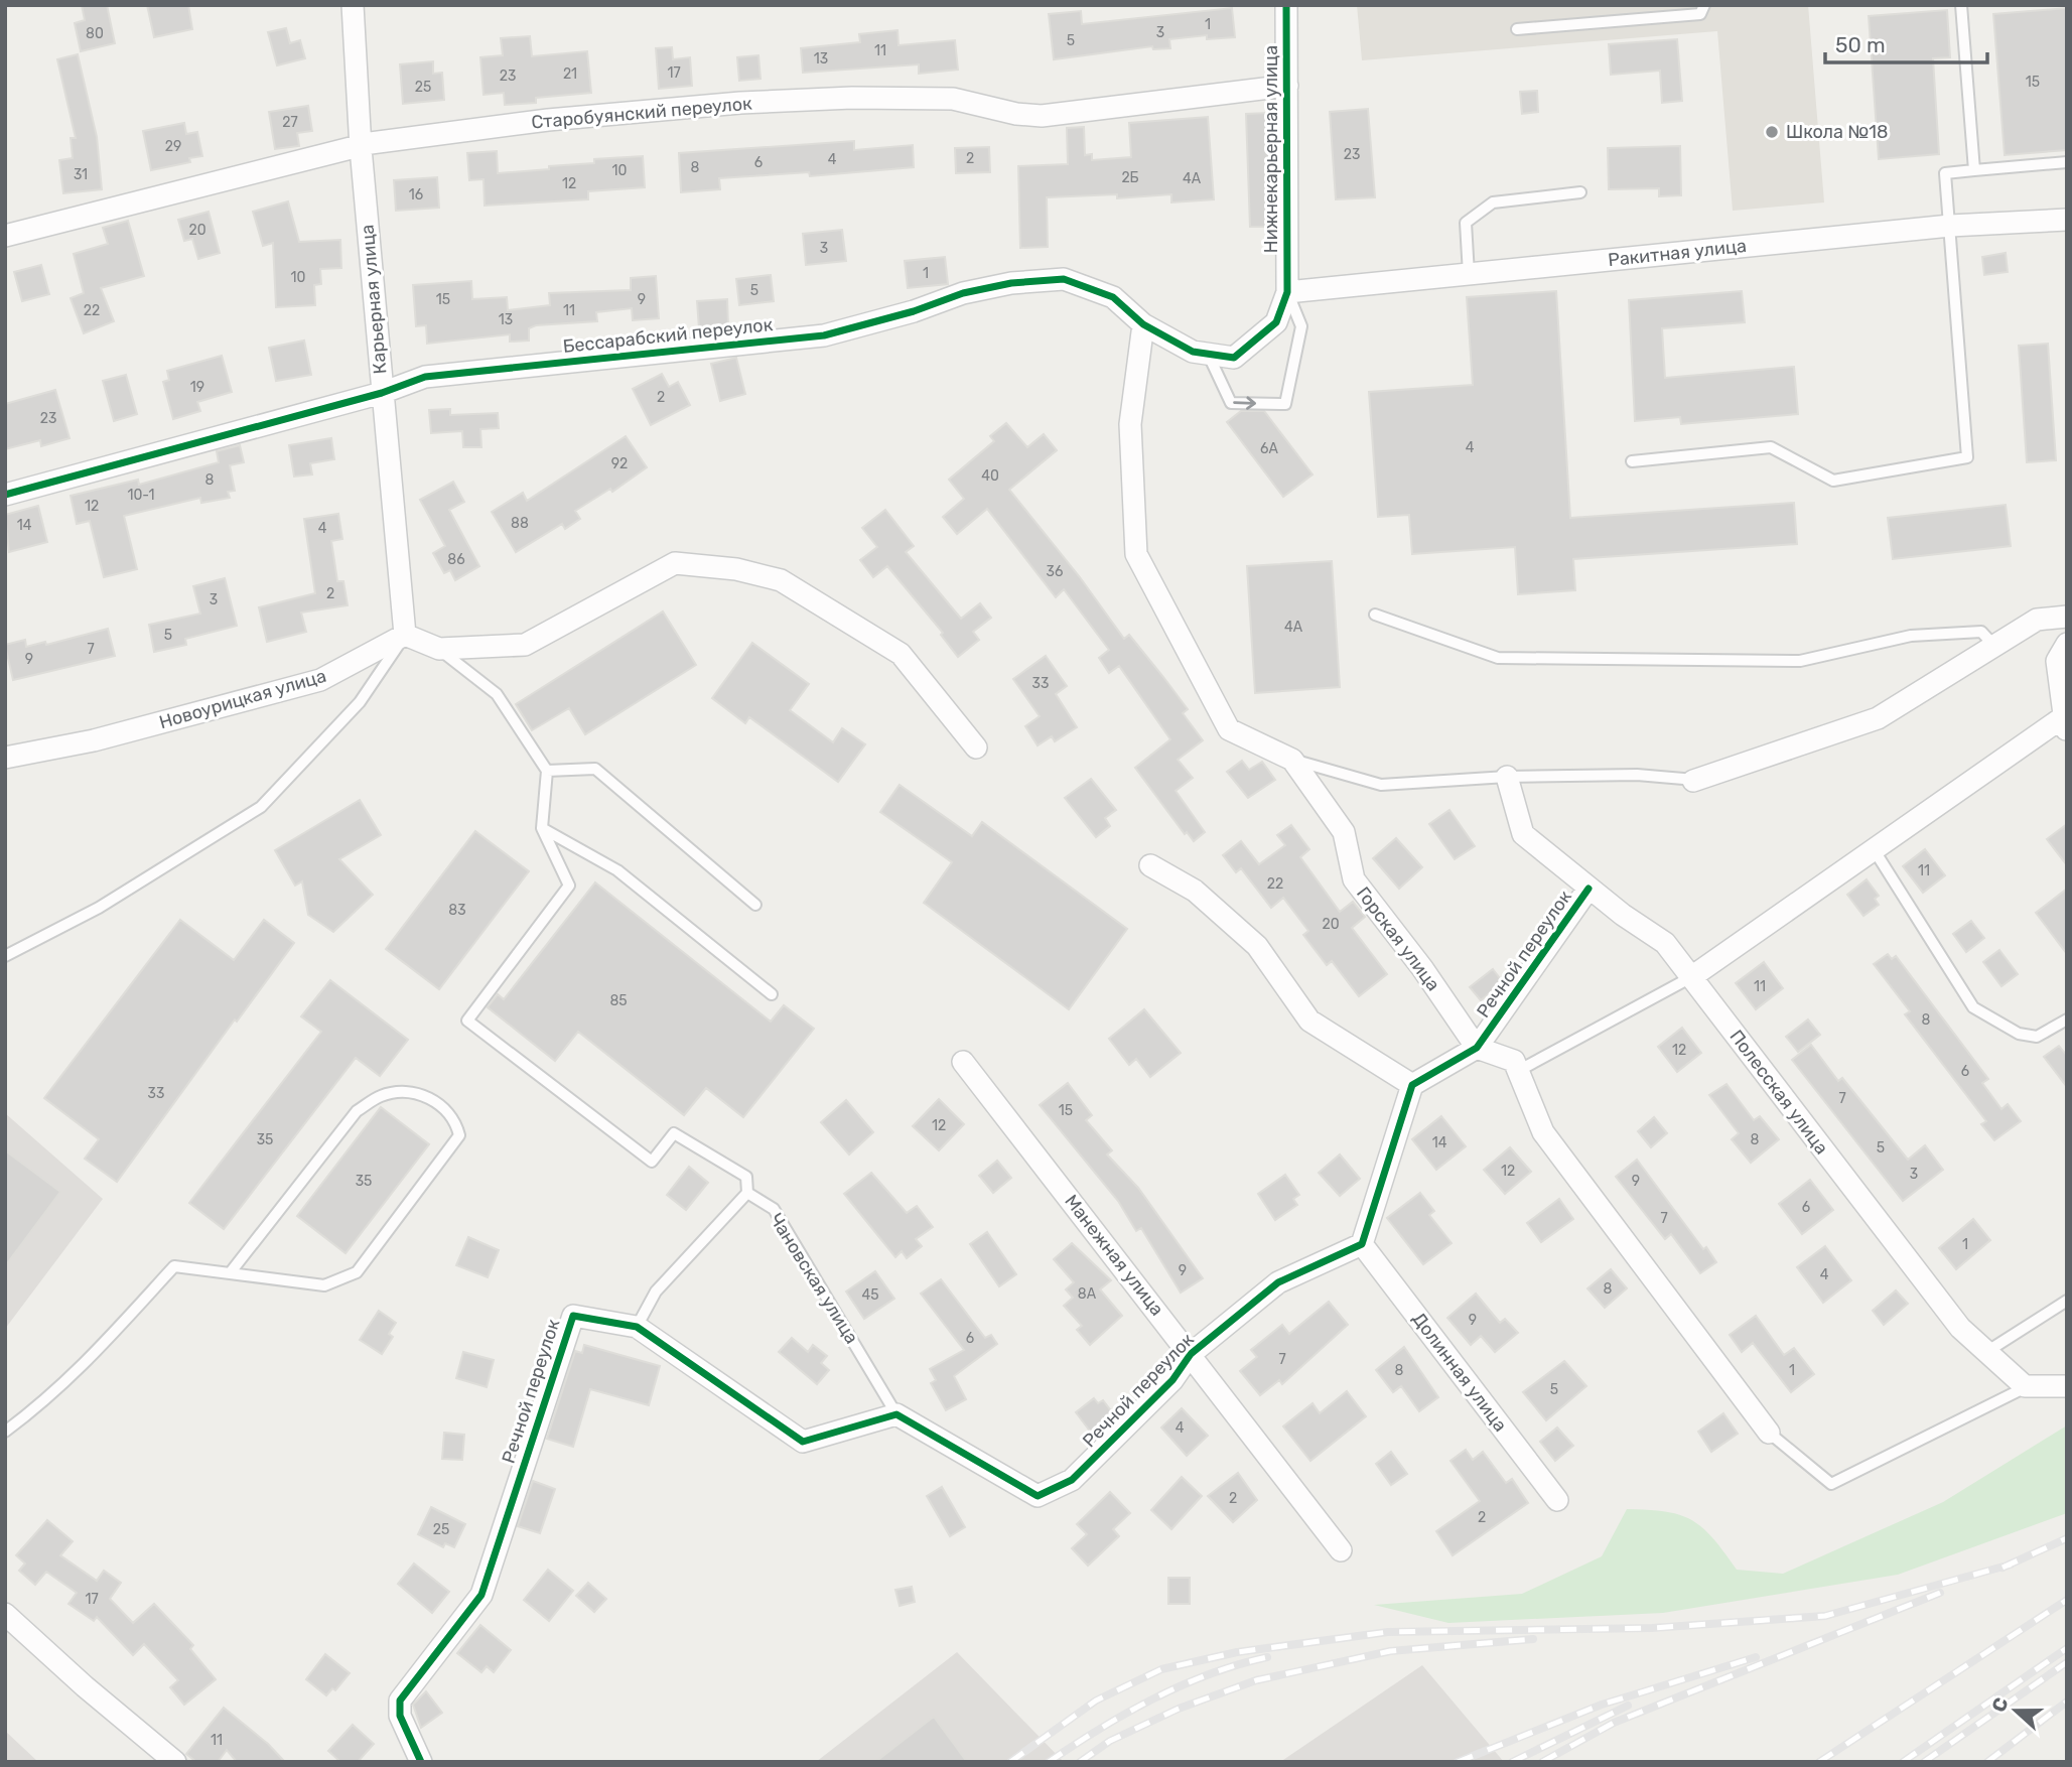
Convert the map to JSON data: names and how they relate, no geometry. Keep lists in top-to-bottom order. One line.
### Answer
{"streets":{"street":["Старобуянский переулок","Нижнекарьерная улица","Ракитная улица","Карьерная улица","Бессарабский переулок","Новоурицкая улица","Горская улица","Речной переулок","Полесская улица","Манежная улица","Долинная улица"],"lane":["Чановская улица"]},"crossings":[["Старобуянский переулок","Нижнекарьерная улица"],["Старобуянский переулок","Карьерная улица"],["Нижнекарьерная улица","Ракитная улица"],["Нижнекарьерная улица","Бессарабский переулок"],["Ракитная улица","Бессарабский переулок"],["Карьерная улица","Бессарабский переулок"],["Карьерная улица","Новоурицкая улица"],["Бессарабский переулок","Горская улица"],["Горская улица","Речной переулок"],["Речной переулок","Полесская улица"],["Речной переулок","Манежная улица"],["Речной переулок","Чановская улица"],["Речной переулок","Долинная улица"]],"places":["Школа №18"],"house_numbers":["1","3","80","5","11","13","17","21","23","15","25","27","29","23","2","4","6","8","10","31","2Б","4А","12","16","20","3","1","10","5","15","9","22","11","13","19","2","23","4","6А","92","40","8","10-1","12","88","14","4","86","36","2","3","4А","5","7","9","33","11","22","83","20","11","85","8","12","6","33","7","15","12","35","8","14","5","12","3","35","9","6","7","1","9","4","8","8А","45","9","6","7","8","1","5","4","2","2","25","17","11"],"scale_bar":"50 m","north":"left"}
